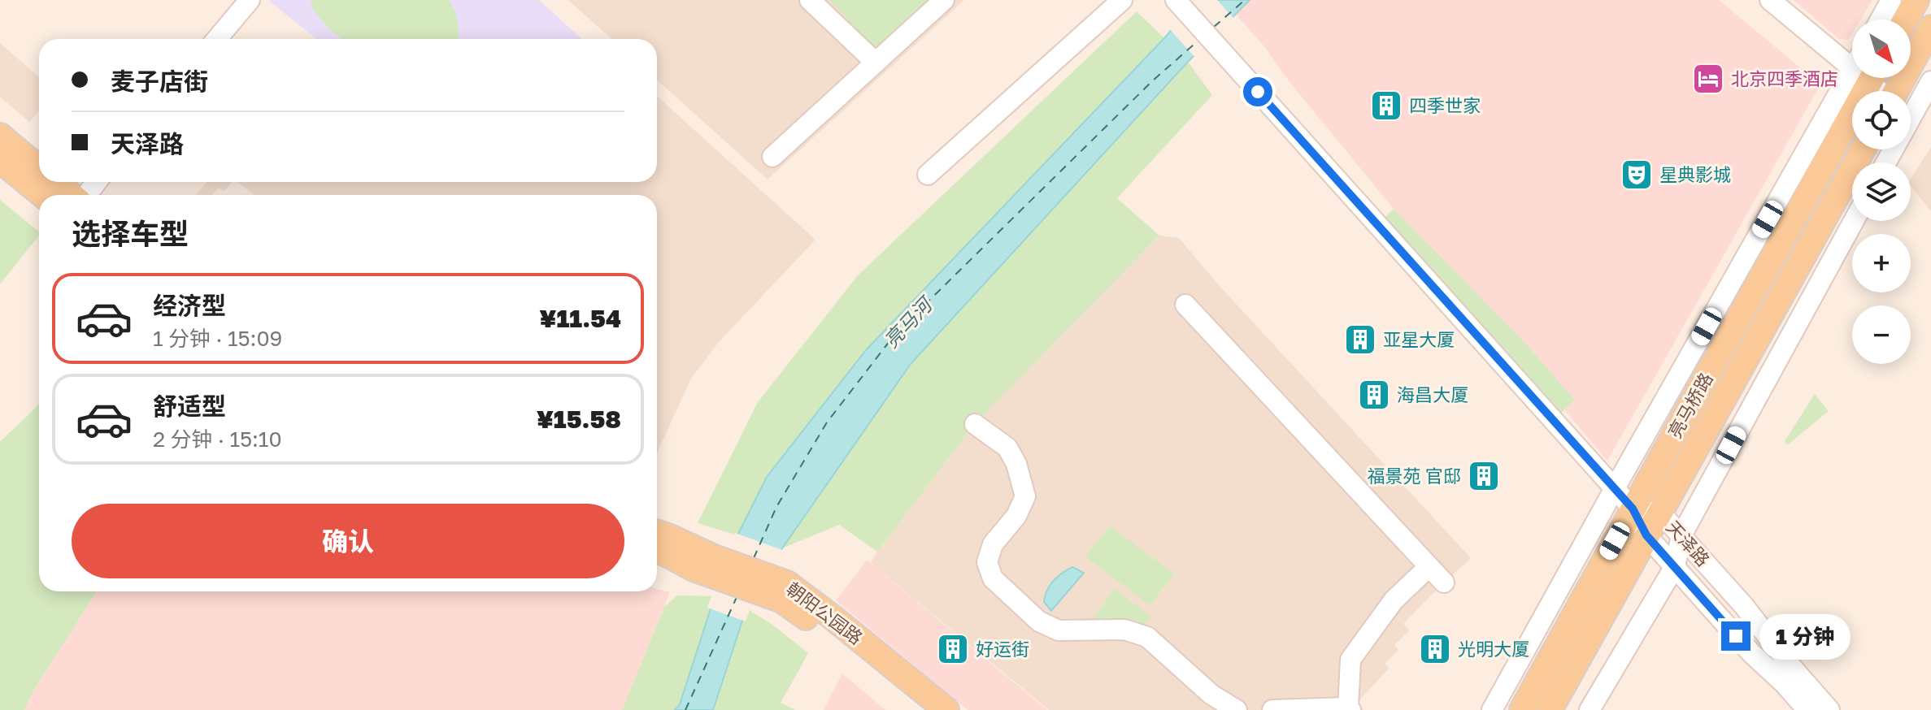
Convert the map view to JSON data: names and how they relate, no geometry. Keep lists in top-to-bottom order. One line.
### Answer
{"streets":{"main road":["亮马桥路","朝阳公园路"],"street":["天泽路"]},"crossings":[["亮马桥路","天泽路"]],"water":["亮马河"],"places":{"hotel":["北京四季酒店"],"building":["四季世家","亚星大厦","海昌大厦","福景苑 官邸","好运街","光明大厦"],"theatre":["星典影城"]},"north":"bottom right","page":{"map_buttons":["+","−"],"banner":["麦子店街","天泽路"],"heading":"选择车型","list":[{"name":"经济型","note":"1 分钟 · 15:09","value":"¥11.54"},{"name":"舒适型","note":"2 分钟 · 15:10","value":"¥15.58"}],"buttons":"确认","bubble":"1 分钟"}}
